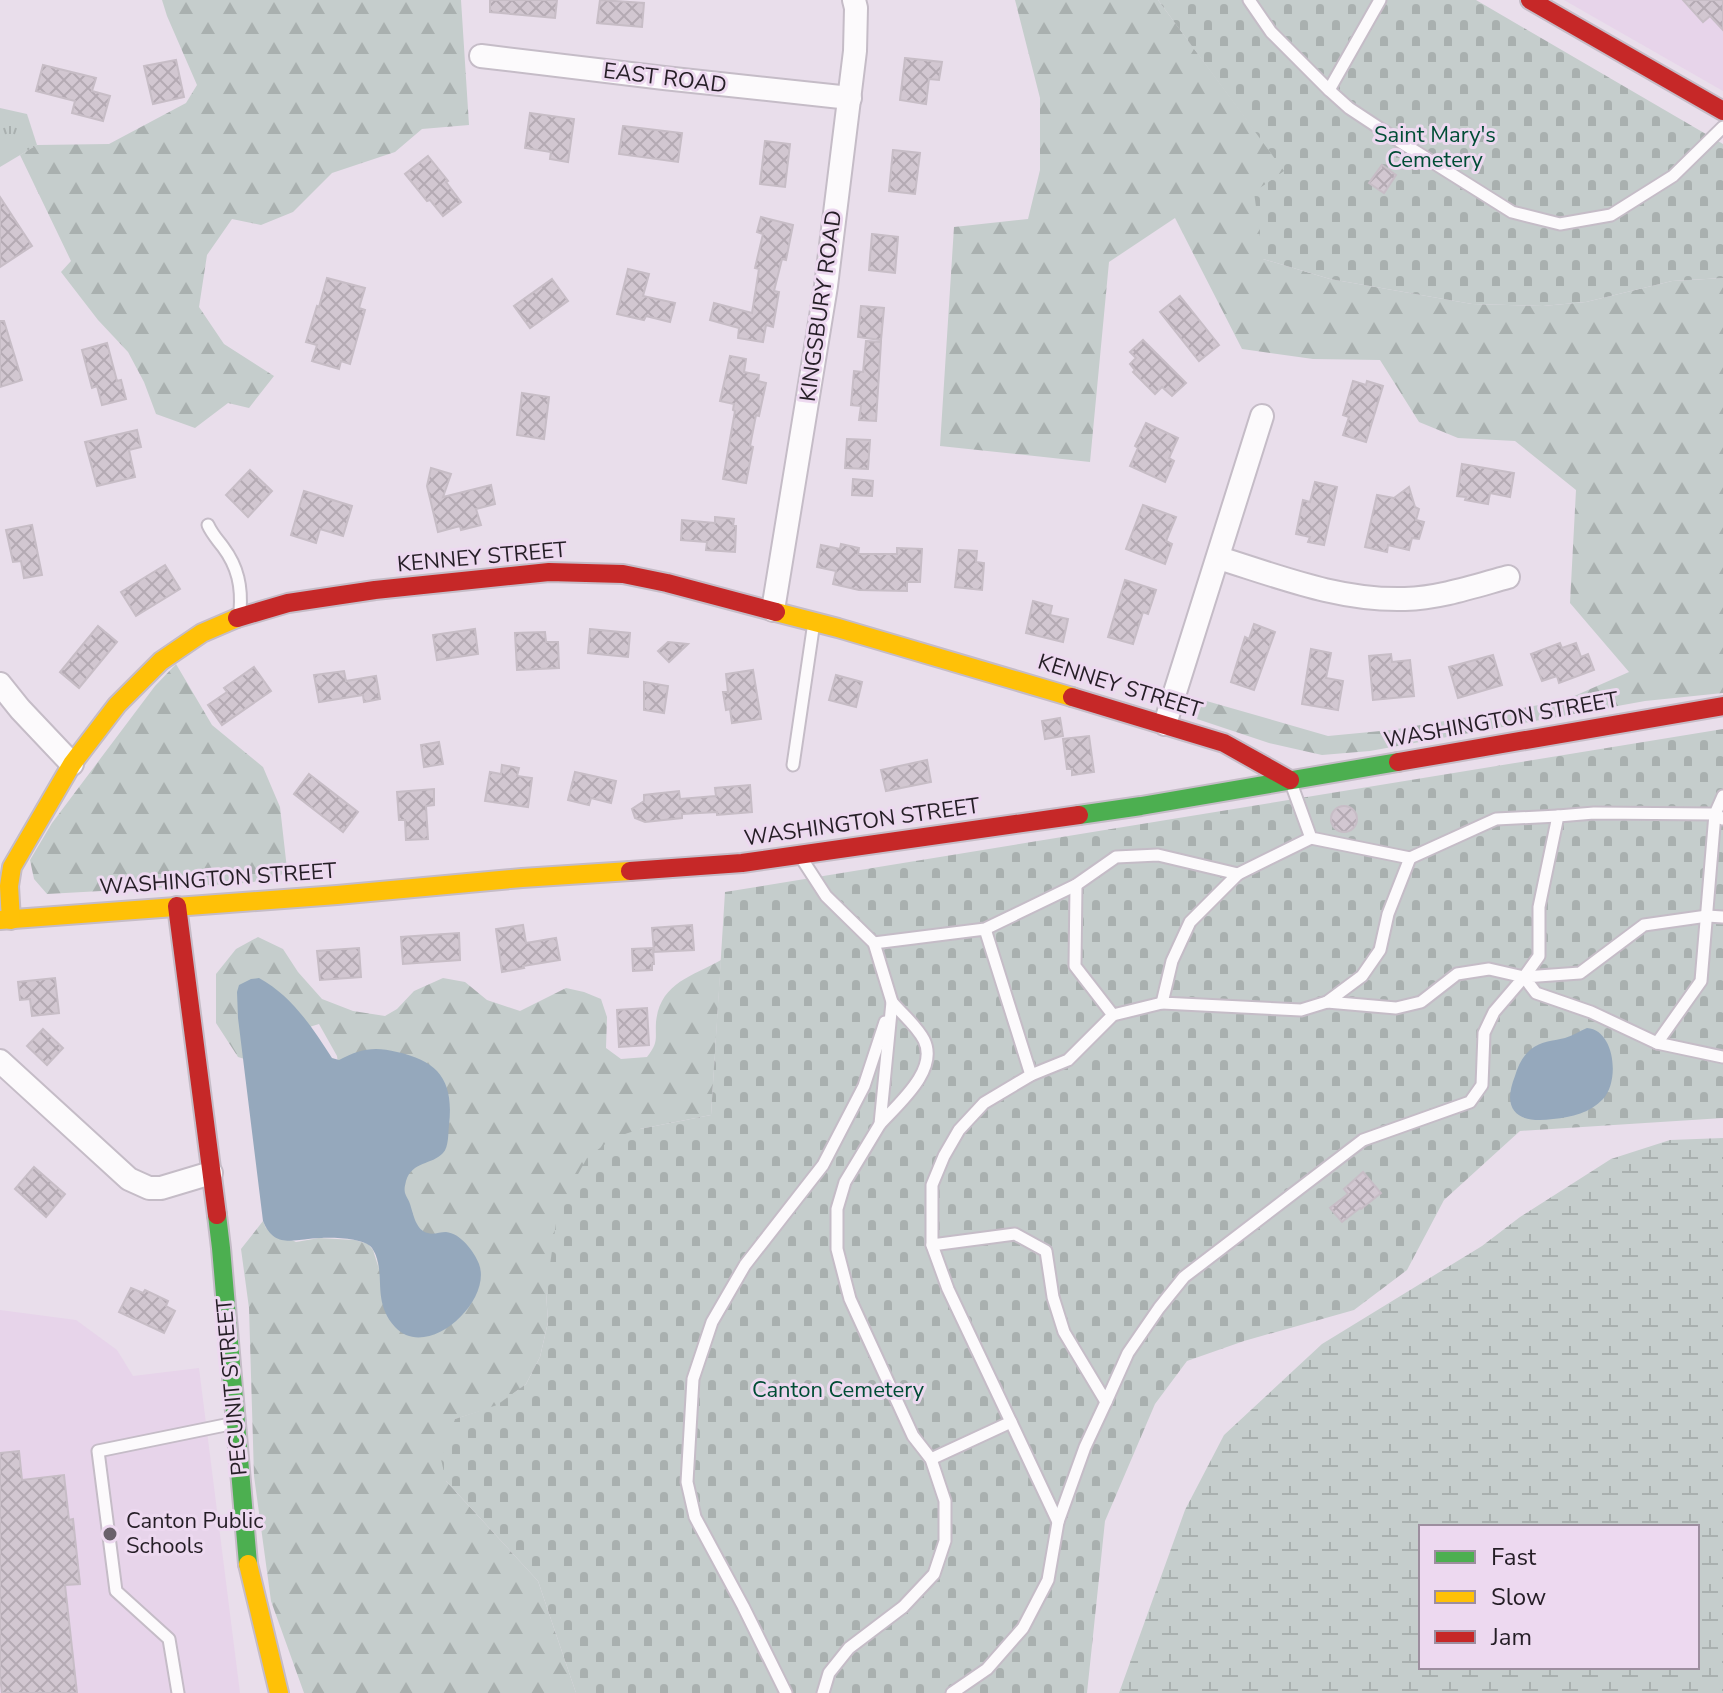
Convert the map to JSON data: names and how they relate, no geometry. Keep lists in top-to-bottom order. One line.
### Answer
{"streets":{"street":["EAST ROAD","KINGSBURY ROAD","KENNEY STREET","WASHINGTON STREET","PECUNIT STREET"]},"crossings":[["EAST ROAD","KINGSBURY ROAD"],["KINGSBURY ROAD","KENNEY STREET"],["KENNEY STREET","WASHINGTON STREET"],["WASHINGTON STREET","PECUNIT STREET"]],"parks":["Saint Mary's Cemetery","Canton Cemetery"],"places":["Canton Public Schools"],"legend":["Fast","Slow","Jam"]}
